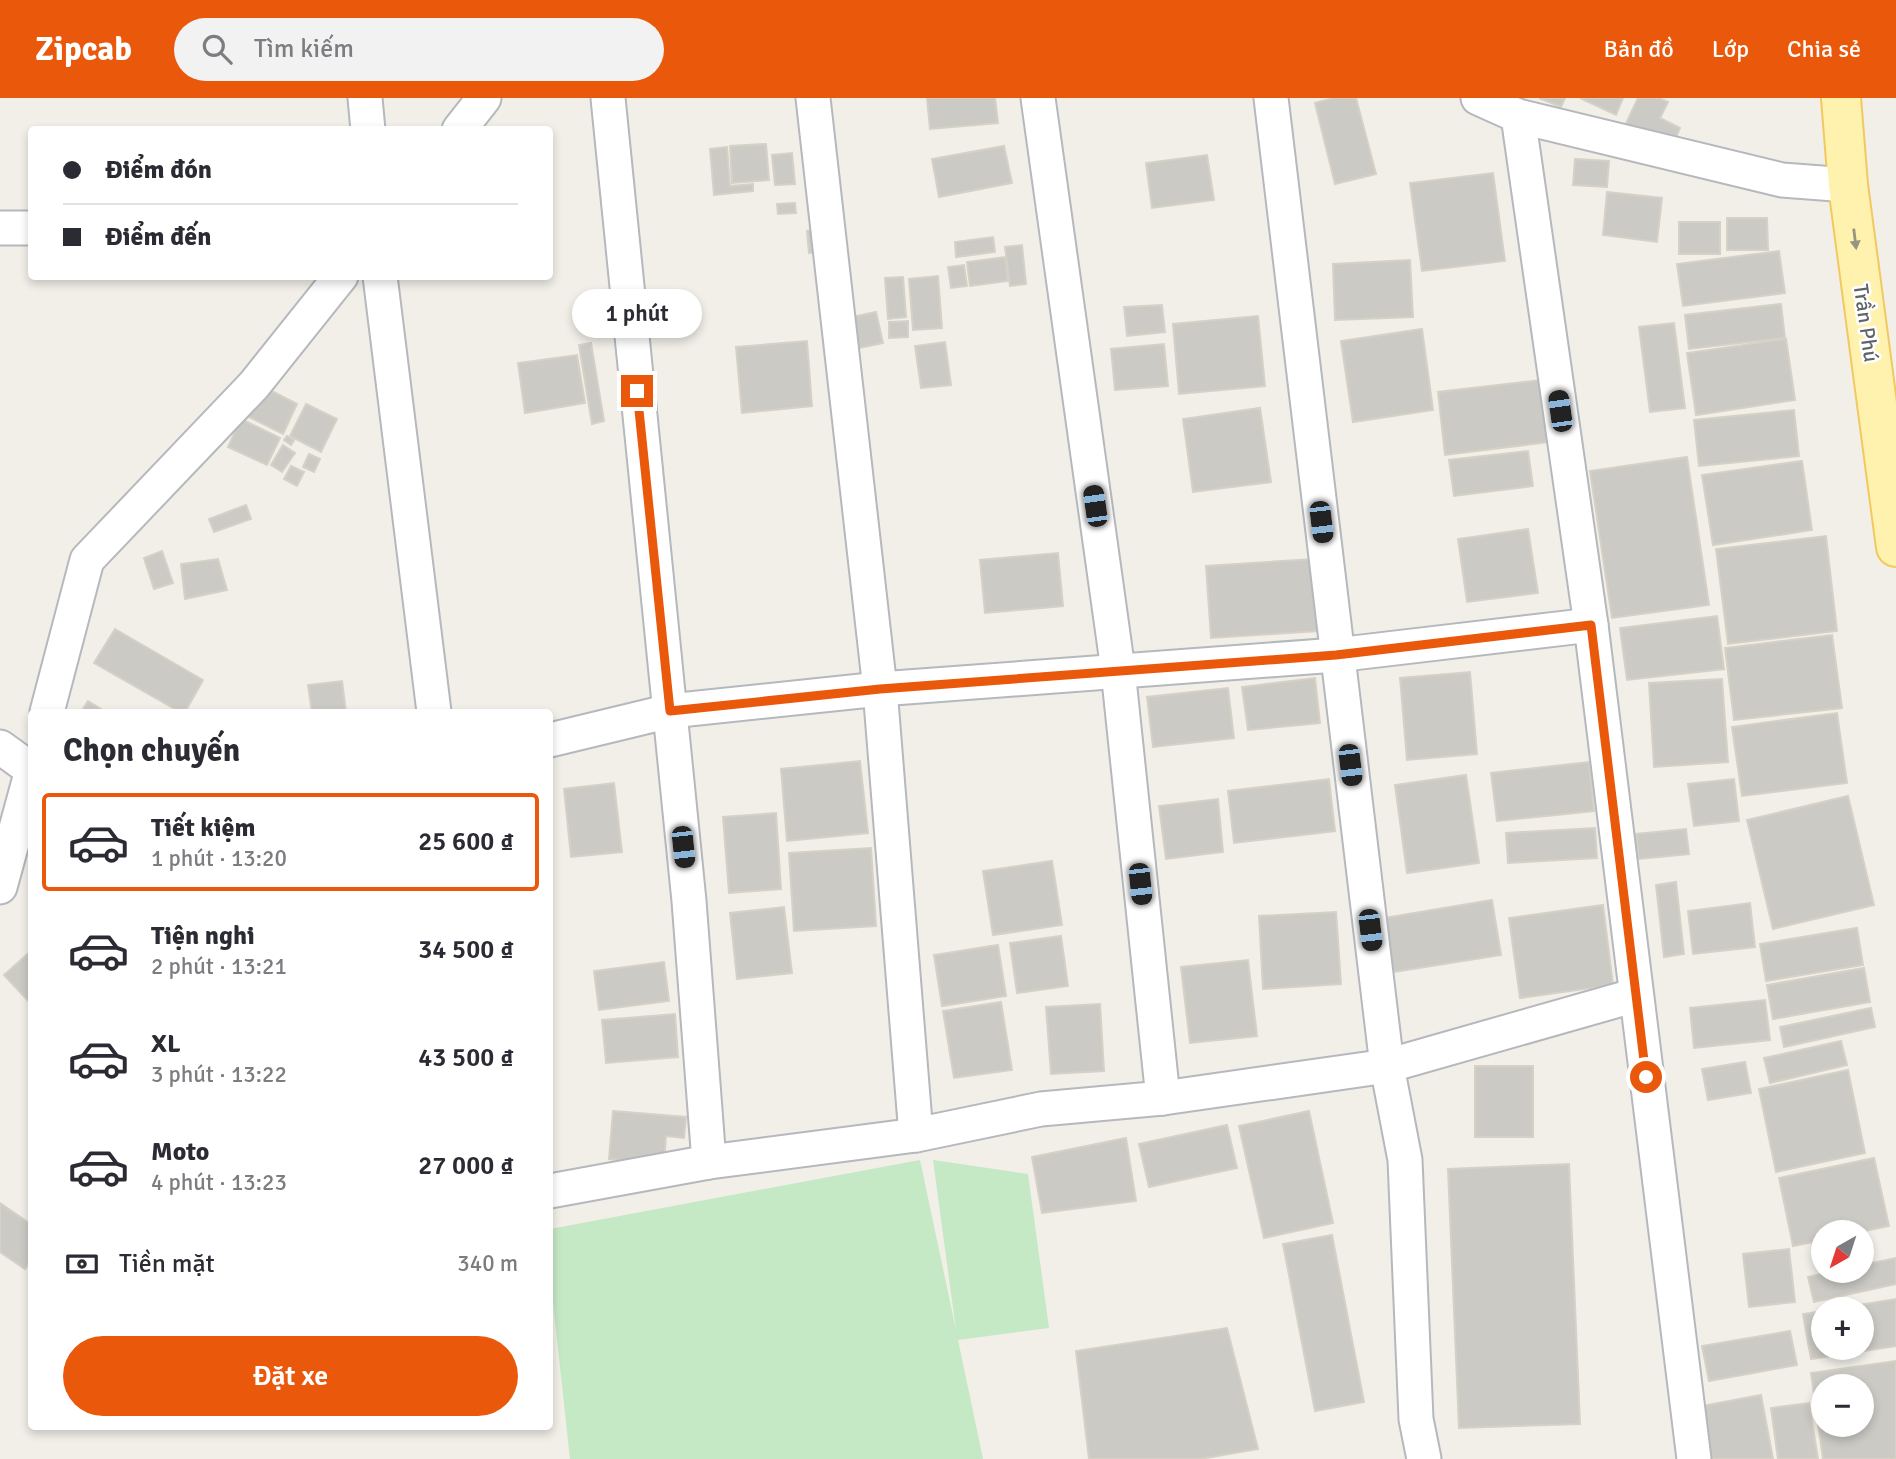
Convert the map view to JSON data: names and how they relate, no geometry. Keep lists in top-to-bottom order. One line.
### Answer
{"streets":{"main road":["Trần Phú"]},"one_way":["Trần Phú"],"north":"bottom left","page":{"header":"Zipcab","search":"Tìm kiếm","nav":["Bản đồ","Lớp","Chia sẻ"],"banner":["Điểm đón","Điểm đến"],"bubble":"1 phút","heading":"Chọn chuyến","list":[{"name":"Tiết kiệm","note":"1 phút · 13:20","value":"25 600 ₫"},{"name":"Tiện nghi","note":"2 phút · 13:21","value":"34 500 ₫"},{"name":"XL","note":"3 phút · 13:22","value":"43 500 ₫"},{"name":"Moto","note":"4 phút · 13:23","value":"27 000 ₫"}],"map_buttons":["+","−"],"pay":["Tiền mặt","340 m"],"buttons":"Đặt xe"}}
